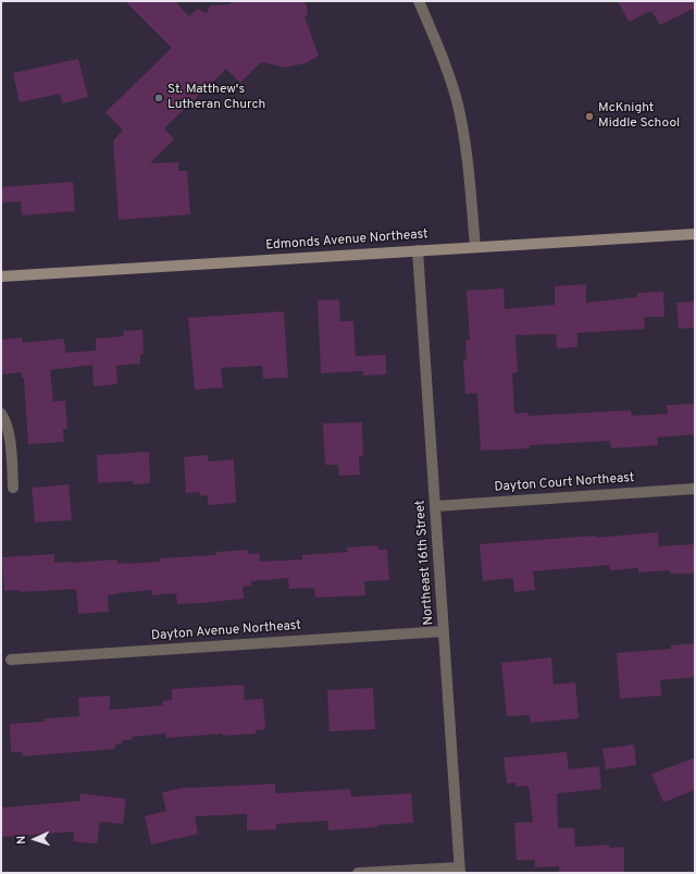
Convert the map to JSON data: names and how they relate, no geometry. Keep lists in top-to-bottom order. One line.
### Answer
{"streets":{"street":["Edmonds Avenue Northeast","Dayton Court Northeast","Northeast 16th Street","Dayton Avenue Northeast"]},"crossings":[["Edmonds Avenue Northeast","Northeast 16th Street"],["Dayton Court Northeast","Northeast 16th Street"],["Northeast 16th Street","Dayton Avenue Northeast"]],"places":["St. Matthew's Lutheran Church","McKnight Middle School"],"north":"left"}
